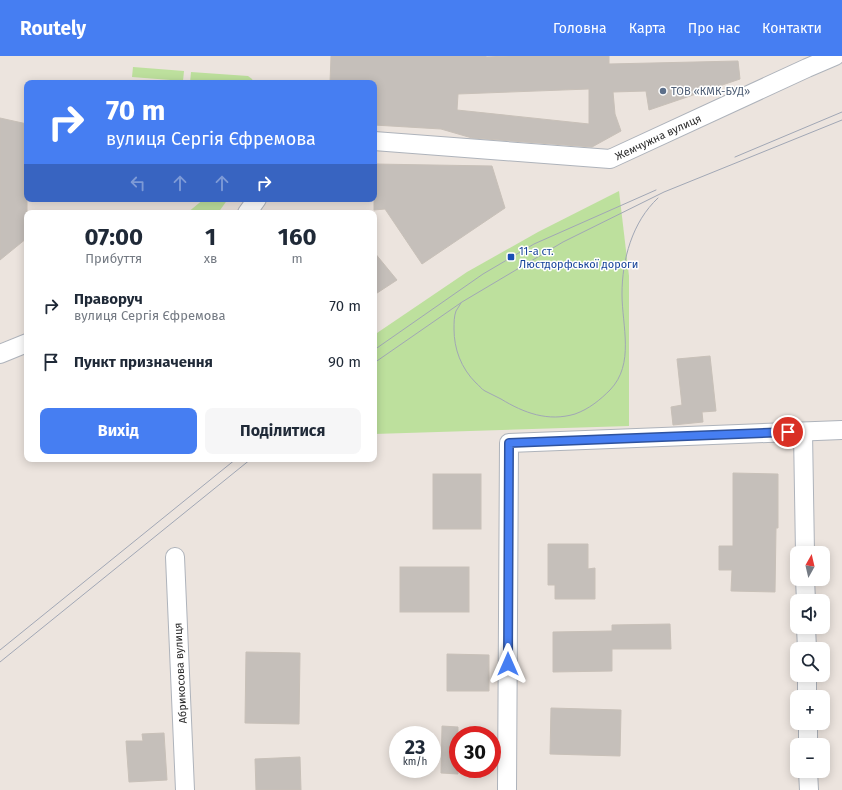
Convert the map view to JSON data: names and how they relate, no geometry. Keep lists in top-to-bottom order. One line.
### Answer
{"streets":{"street":["Жемчужна вулиця","Абрикосова вулиця"]},"places":{"other":["ТОВ «КМК-БУД»"],"transit":["11-а ст. Люстдорфської дороги"]},"north":"top","page":{"header":"Routely","nav":["Головна","Карта","Про нас","Контакти"],"turn":["70 m","вулиця Сергія Єфремова"],"eta":["07:00","Прибуття","1","хв","160","m"],"list":[{"name":"Праворуч","note":"вулиця Сергія Єфремова","value":"70 m"},{"name":"Пункт призначення","value":"90 m"}],"buttons":["Вихід","Поділитися"],"map_buttons":["+","−"],"speed":"23 km/h","limit":"30"}}
